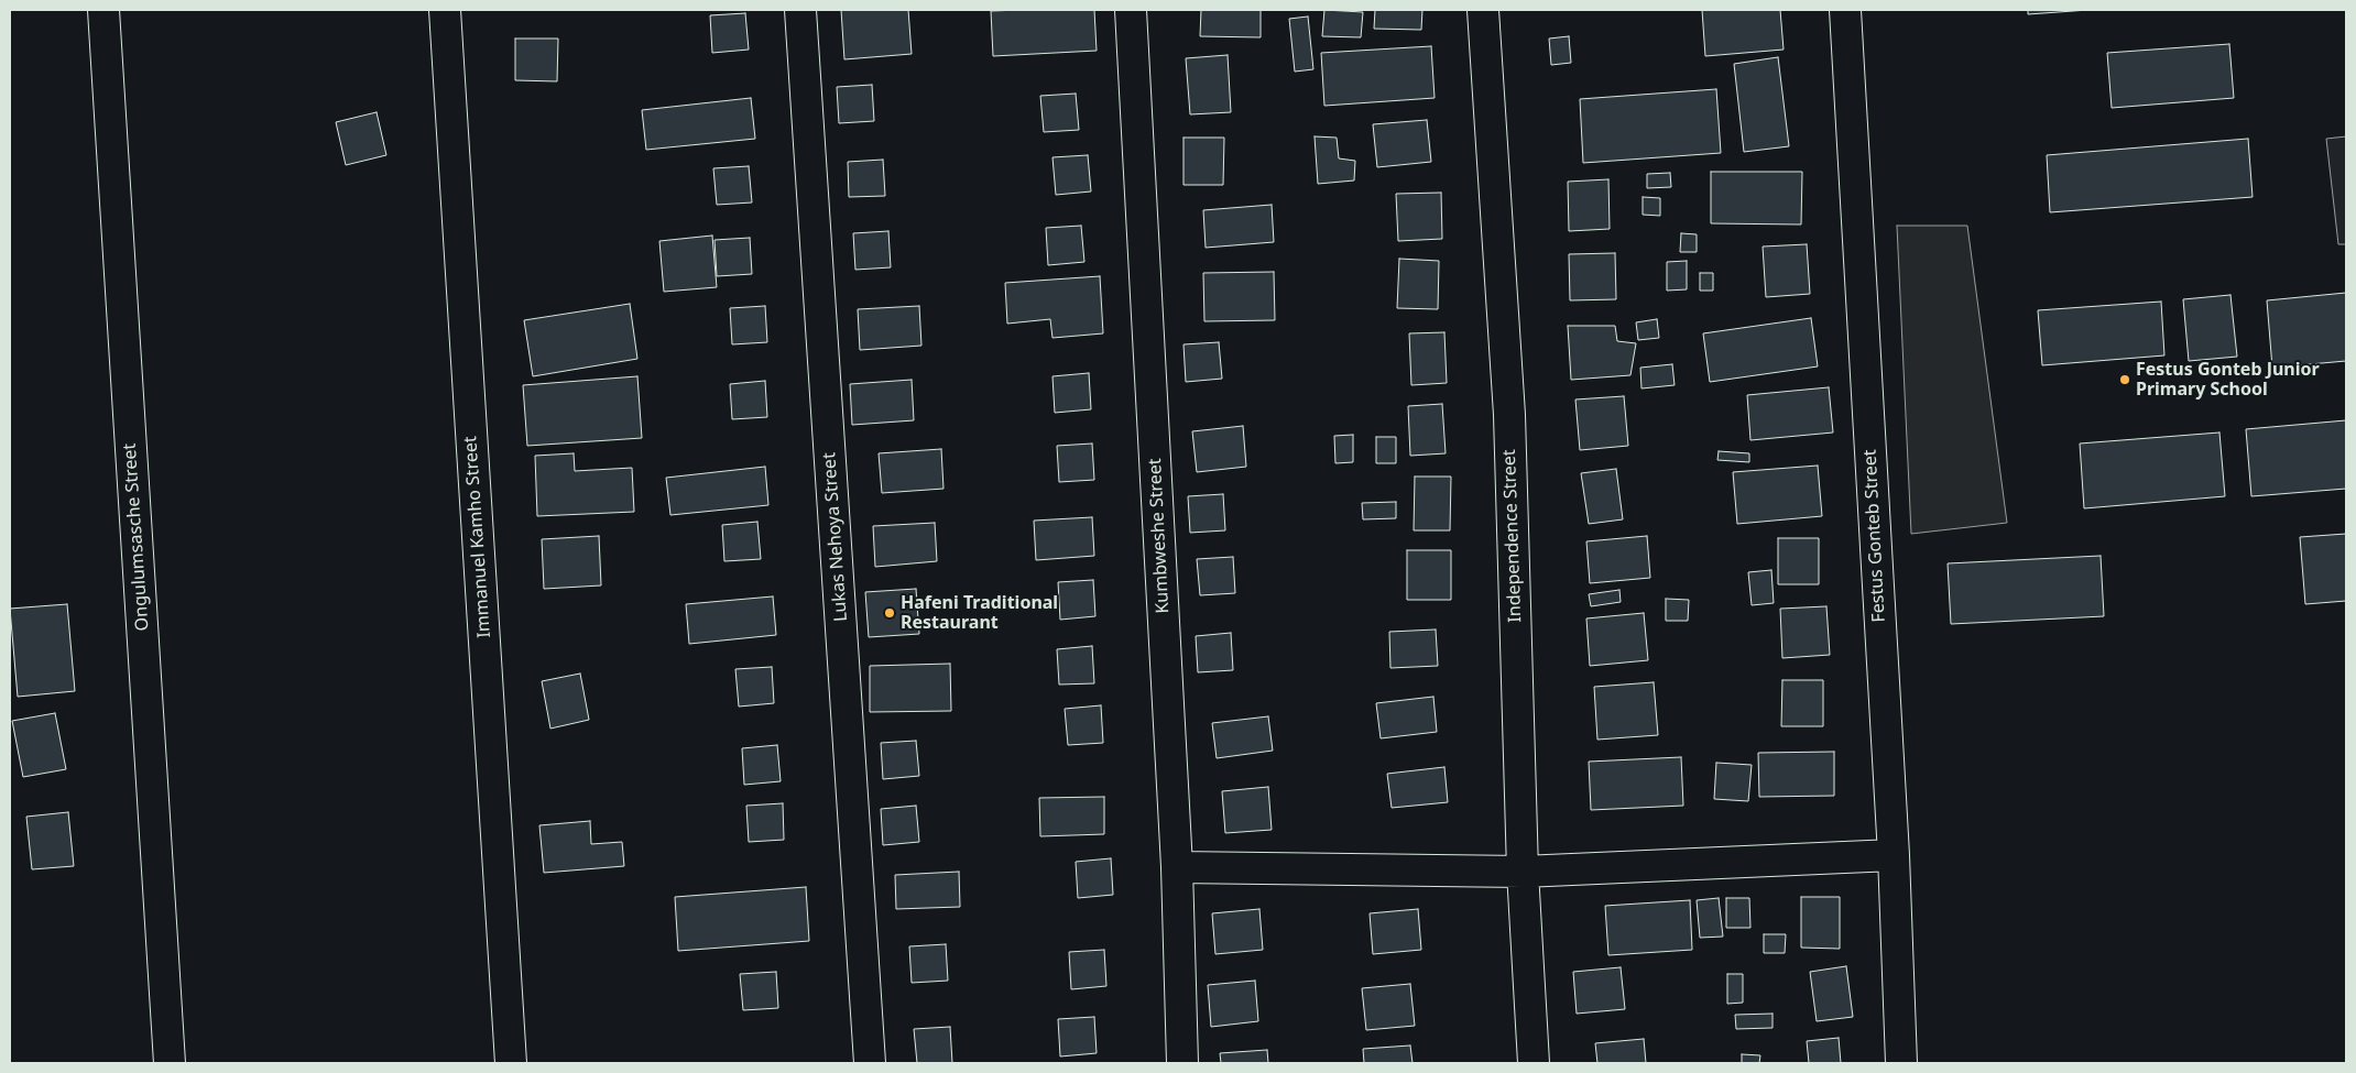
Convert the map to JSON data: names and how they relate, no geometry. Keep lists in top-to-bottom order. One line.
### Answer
{"streets":{"street":["Kumbweshe Street","Independence Street","Festus Gonteb Street","Ongulumsasche Street","Immanuel Kamho Street","Lukas Nehoya Street"]},"places":["Festus Gonteb Junior Primary School","Hafeni Traditional Restaurant"]}
